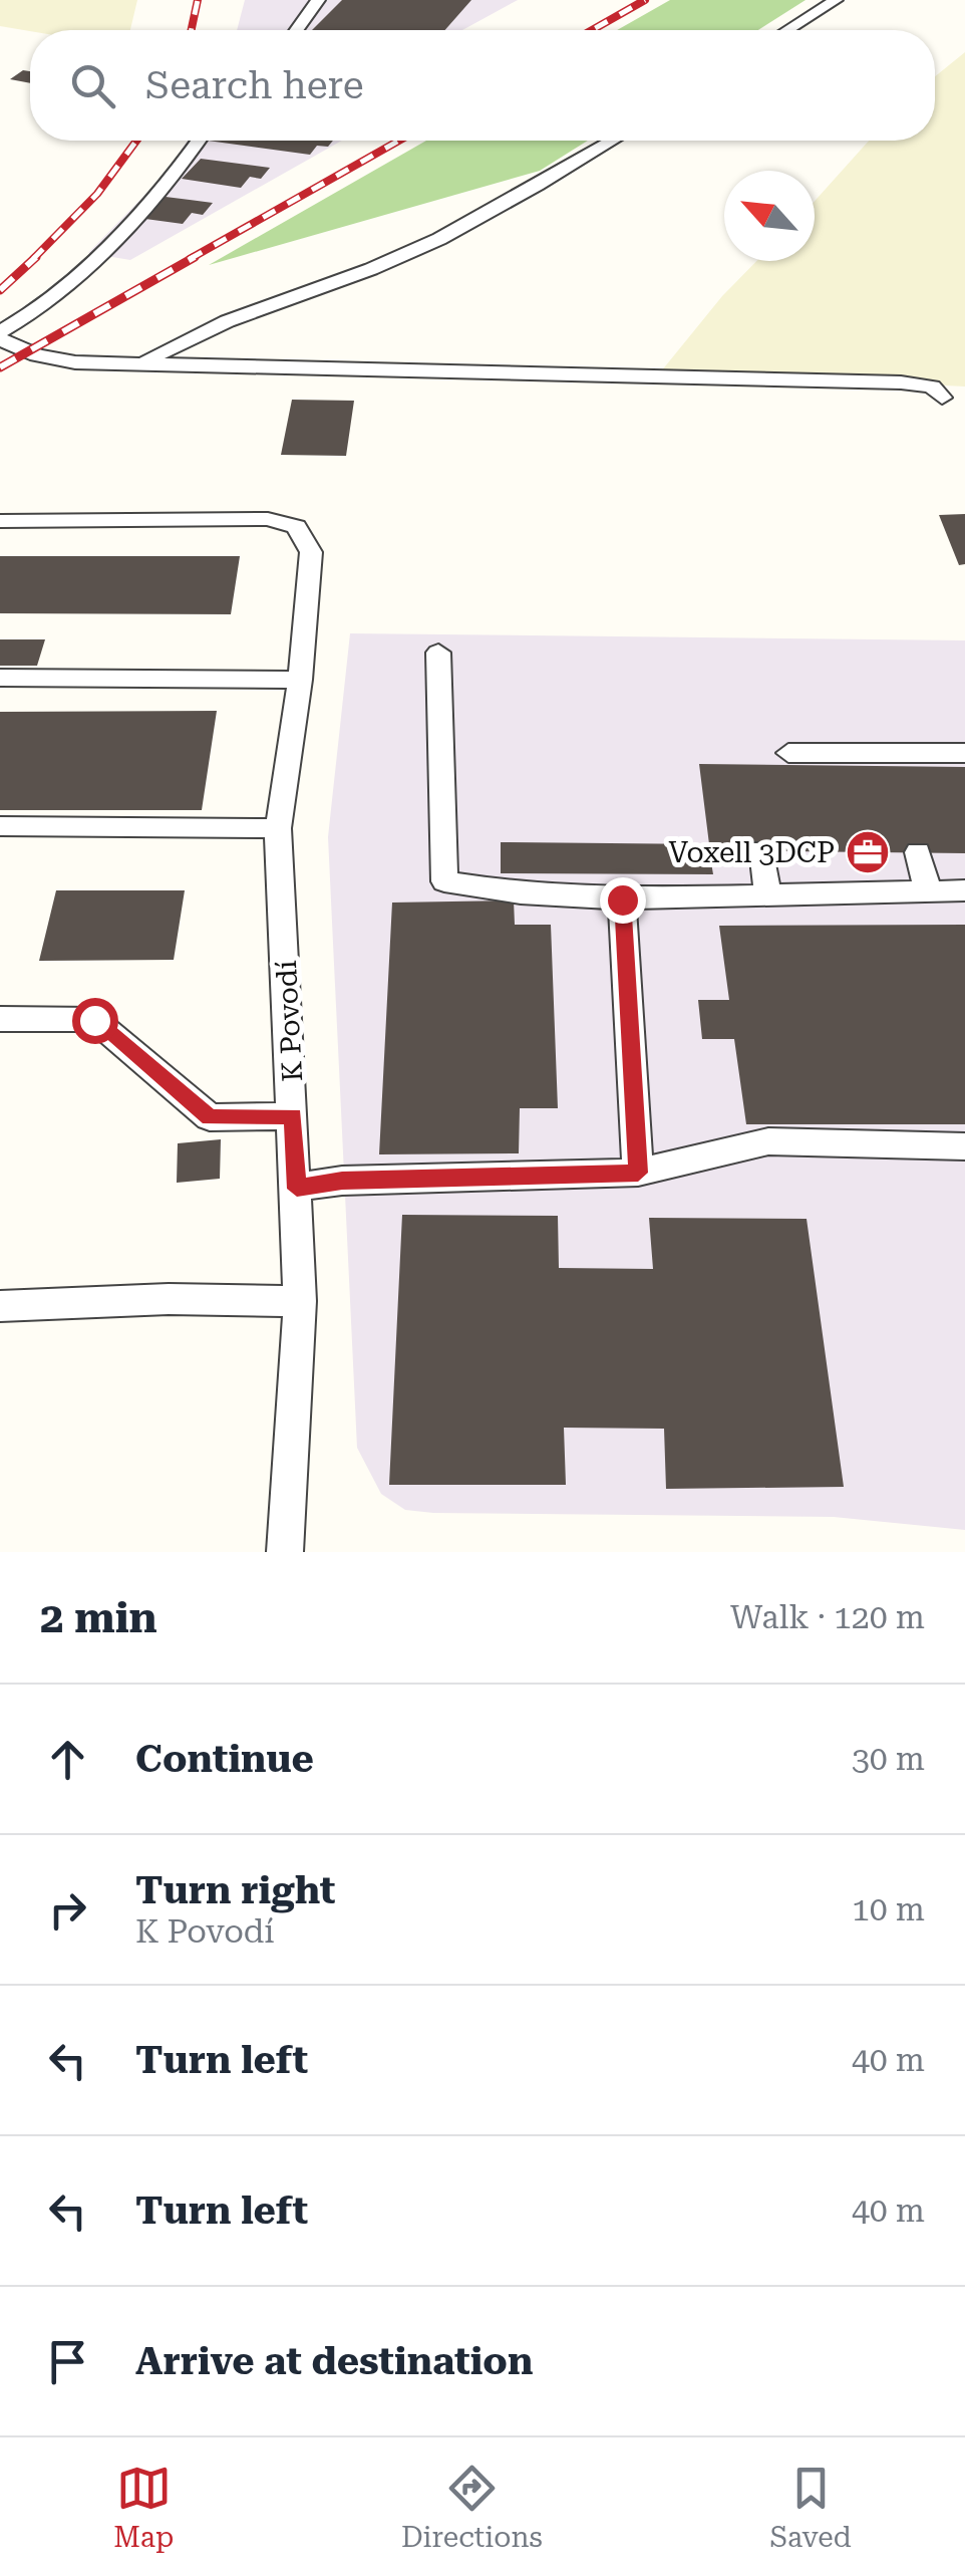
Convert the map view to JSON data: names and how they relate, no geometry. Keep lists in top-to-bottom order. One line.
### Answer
{"streets":{"lane":["K Povodí"]},"places":{"office":["Voxell 3DCP"]},"north":"top left","page":{"search":"Search here","heading":["2 min","Walk · 120 m"],"list":[["Continue","30 m"],["Turn right","K Povodí","10 m"],["Turn left","40 m"],["Turn left","40 m"],"Arrive at destination"],"nav":["Map","Directions","Saved"]}}
